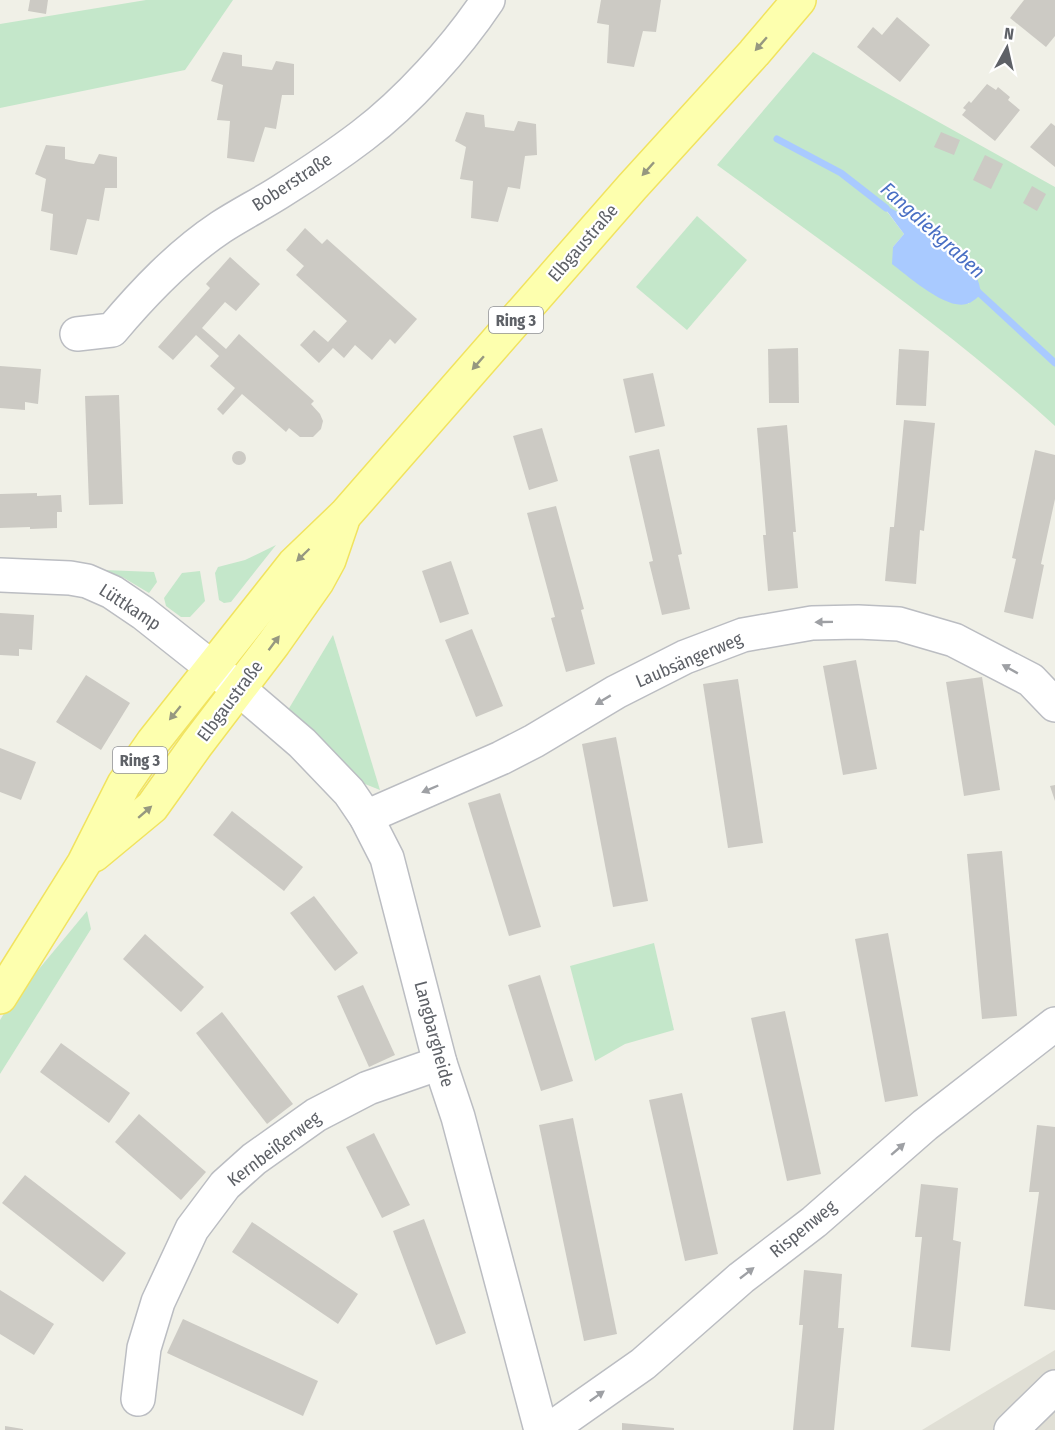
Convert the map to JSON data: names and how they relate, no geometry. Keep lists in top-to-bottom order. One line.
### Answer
{"streets":{"main road":["Elbgaustraße","Ring 3"],"street":["Boberstraße","Lüttkamp","Laubsängerweg","Langbargheide","Kernbeißerweg","Rispenweg"]},"crossings":[["Elbgaustraße","Lüttkamp"],["Elbgaustraße","Langbargheide"],["Lüttkamp","Langbargheide"],["Laubsängerweg","Langbargheide"],["Langbargheide","Kernbeißerweg"]],"one_way":["Laubsängerweg","Rispenweg"],"water":["Fangdiekgraben"],"north":"top"}
